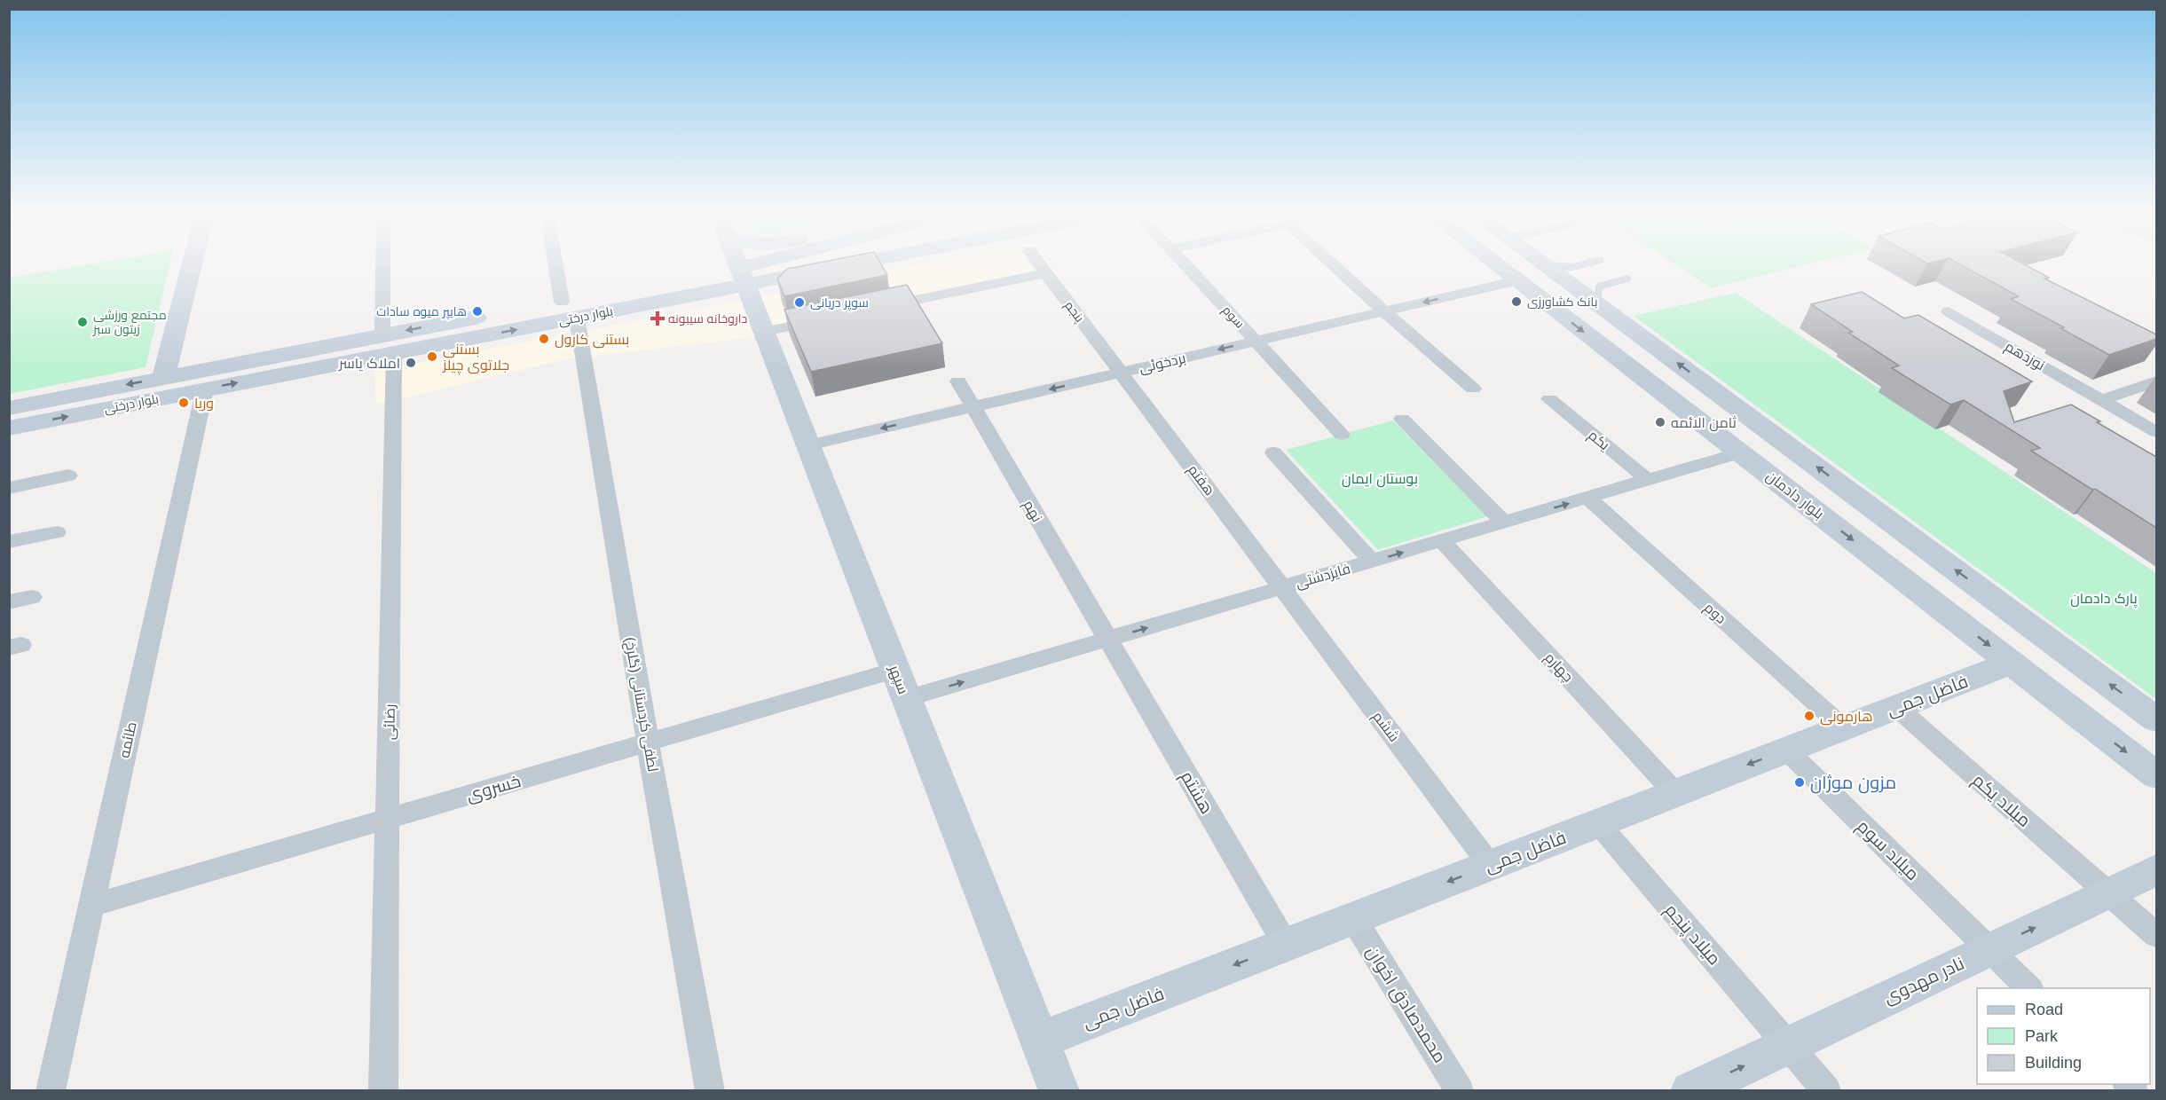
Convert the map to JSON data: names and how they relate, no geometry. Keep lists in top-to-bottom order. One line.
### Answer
{"streets":{"main road":["بلوار درختی","بلوار دادمان","سپهر","فاضل جمی","نادر مهدوی"],"street":["پنجم","سوم","نوزدهم","بردخوئی","یکم","هفتم","نهم","فایزدشتی","دوم","چهارم","لطفی کردستانی (گلرخ)","رضائی","ششم","طائمه","خسروی","هشتم","میلاد یکم","میلاد سوم","میلاد پنجم","محمدصادق اخوان"]},"crossings":[["پنجم","بردخوئی"],["پنجم","هفتم"],["بلوار درختی","سپهر"],["بلوار درختی","لطفی کردستانی (گلرخ)"],["بلوار درختی","رضائی"],["بلوار درختی","طائمه"],["سوم","بردخوئی"],["بردخوئی","هفتم"],["بردخوئی","بلوار دادمان"],["بردخوئی","نهم"],["بردخوئی","سپهر"],["یکم","فایزدشتی"],["هفتم","فایزدشتی"],["هفتم","ششم"],["بلوار دادمان","فایزدشتی"],["بلوار دادمان","فاضل جمی"],["نهم","فایزدشتی"],["نهم","هشتم"],["فایزدشتی","دوم"],["فایزدشتی","چهارم"],["فایزدشتی","سپهر"],["فایزدشتی","ششم"],["فایزدشتی","هشتم"],["دوم","فاضل جمی"],["چهارم","فاضل جمی"],["سپهر","فاضل جمی"],["سپهر","خسروی"],["فاضل جمی","ششم"],["فاضل جمی","هشتم"],["فاضل جمی","میلاد یکم"],["فاضل جمی","میلاد سوم"],["فاضل جمی","میلاد پنجم"],["فاضل جمی","محمدصادق اخوان"],["لطفی کردستانی (گلرخ)","خسروی"],["رضائی","خسروی"],["طائمه","خسروی"],["میلاد یکم","نادر مهدوی"],["میلاد سوم","نادر مهدوی"],["میلاد پنجم","نادر مهدوی"]],"one_way":["فایزدشتی","فاضل جمی","نادر مهدوی"],"parks":["بوستان ایمان","پارک دادمان"],"places":{"other":["بانک کشاورزی","سوپر دریانی","هایپر میوه سادات","مجتمع ورزشی زیتون سبز","بستنی کارول","بستنی جلاتوی چیلز","املاک یاسر","وریا","ثامن الائمه","هارمونی","مزون موژان"],"health":["داروخانه سیبونه"]},"legend":["Road","Park","Building"]}
